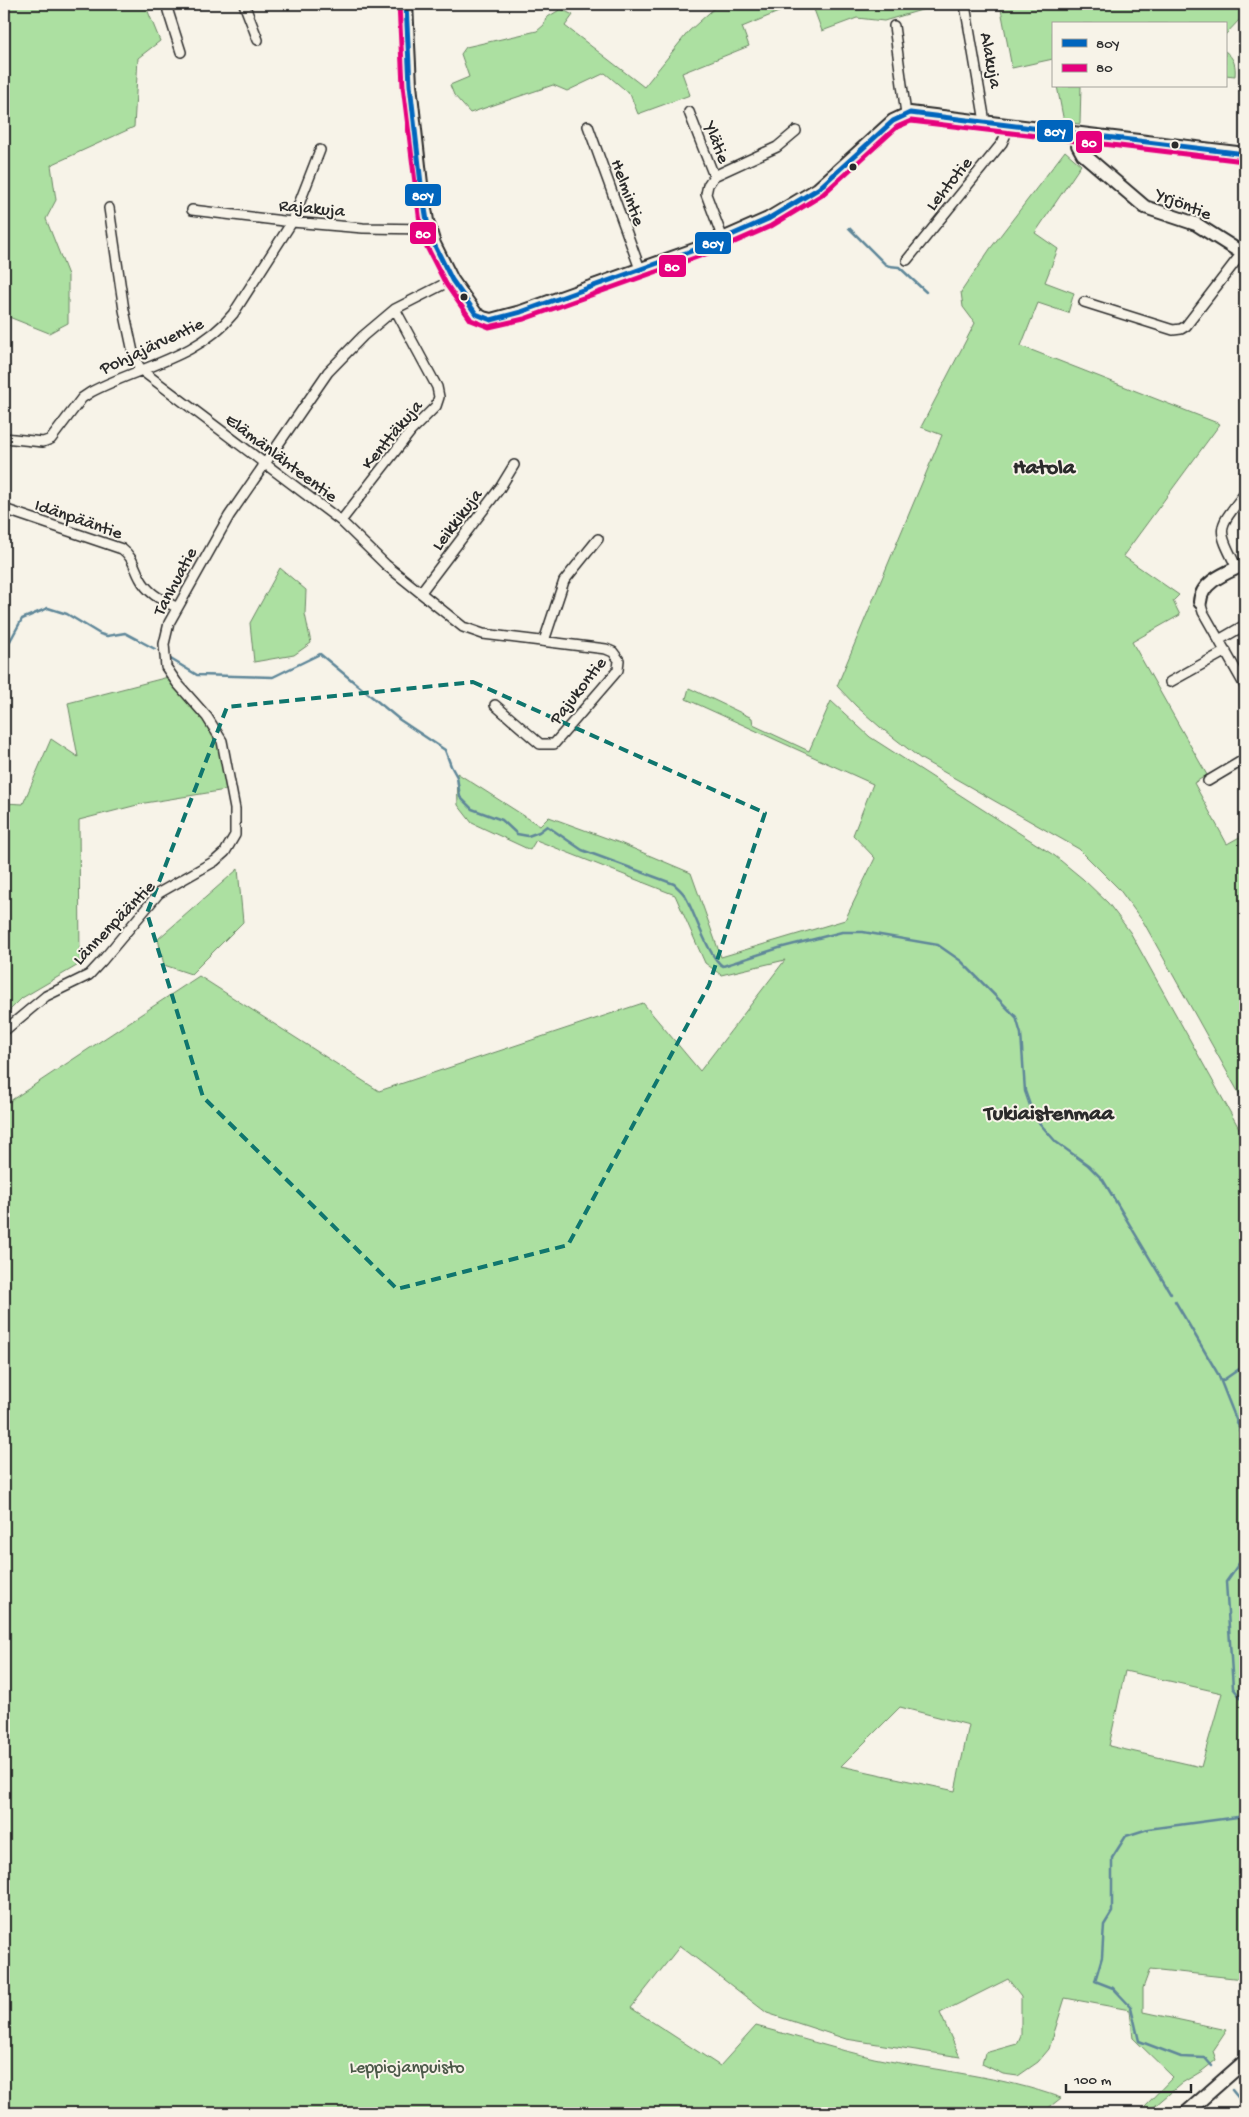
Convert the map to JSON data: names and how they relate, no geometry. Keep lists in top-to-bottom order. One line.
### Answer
{"streets":{"street":["Alakuja","Ylätie","Lehtotie","Helmintie","Yrjöntie","Rajakuja","Pohjajärventie","Kenttäkuja","Elämänlähteentie","Idänpääntie","Leikkikuja","Tanhuatie","Pajukontie","Lännenpääntie"]},"crossings":[["Rajakuja","Pohjajärventie"],["Pohjajärventie","Elämänlähteentie"],["Kenttäkuja","Elämänlähteentie"],["Kenttäkuja","Tanhuatie"],["Elämänlähteentie","Leikkikuja"],["Elämänlähteentie","Tanhuatie"],["Elämänlähteentie","Pajukontie"],["Idänpääntie","Tanhuatie"],["Tanhuatie","Lännenpääntie"]],"districts":["Hatola","Tukiaistenmaa"],"parks":["Leppiojanpuisto"],"lines":["transit line 80Y","transit line 80"],"legend":["80Y","80"],"scale_bar":"100 m"}
